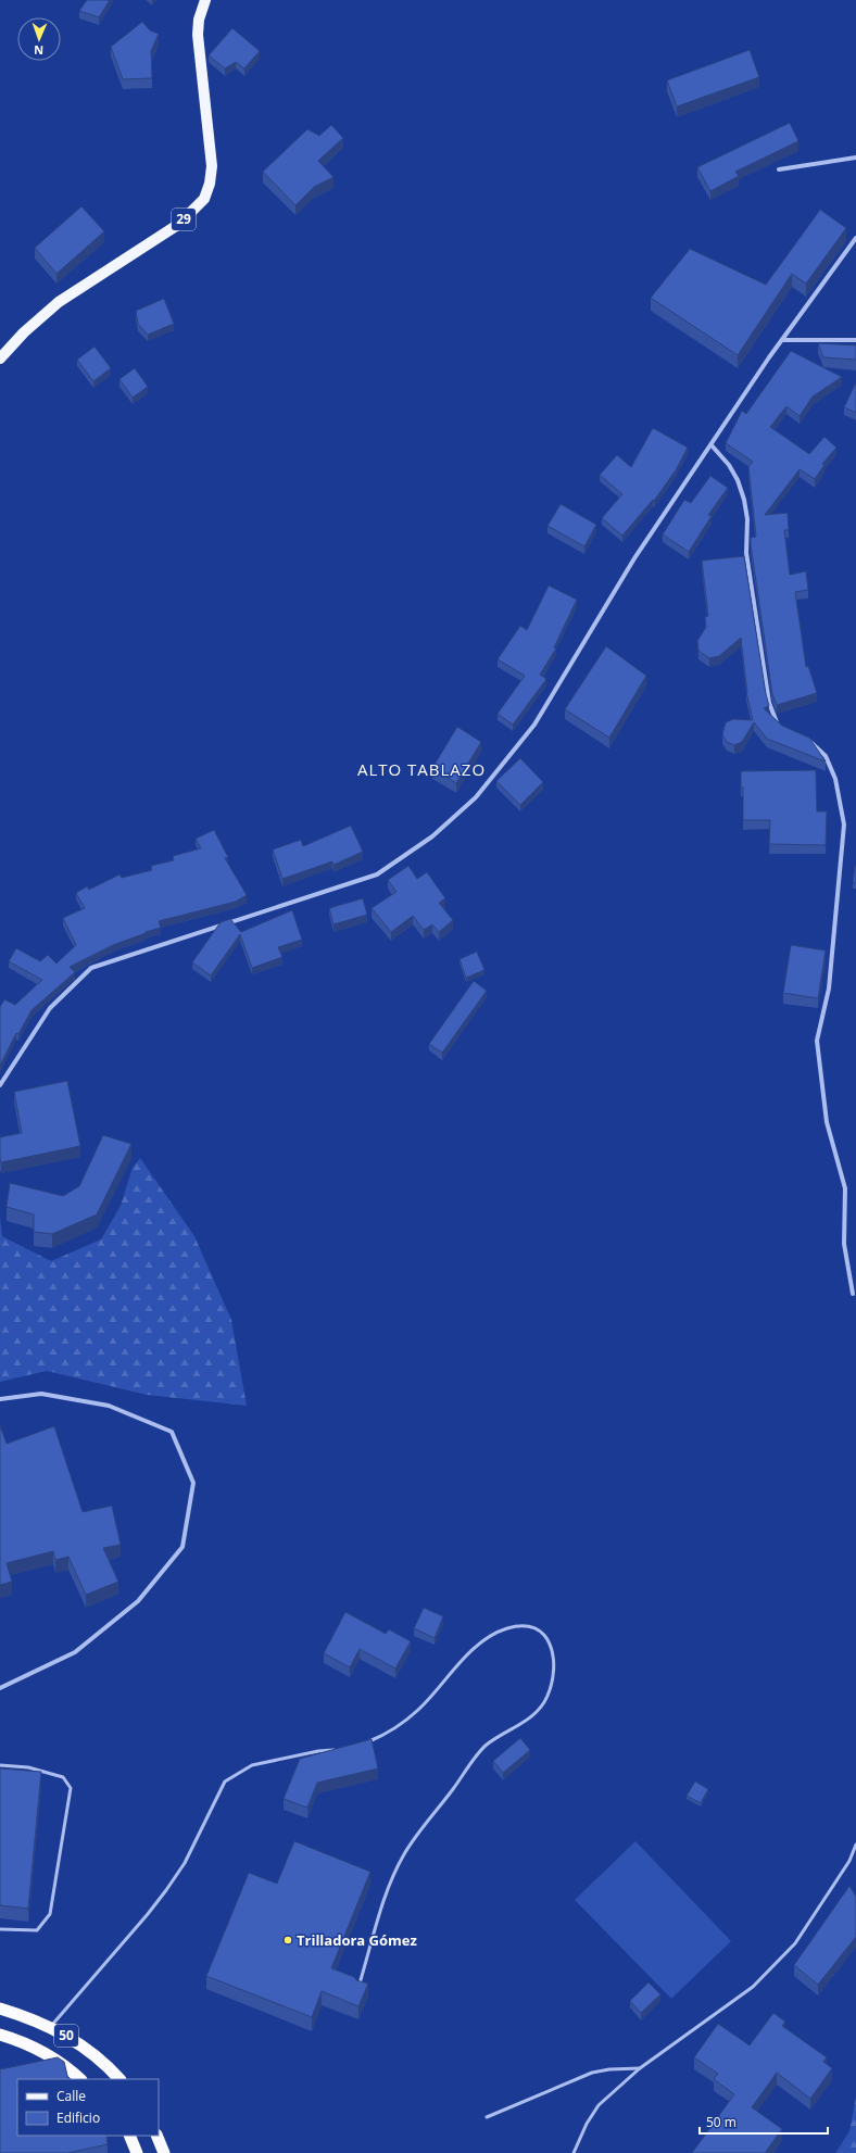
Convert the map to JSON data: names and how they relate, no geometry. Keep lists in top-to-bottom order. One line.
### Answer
{"streets":{"highway":["50"],"main road":["29"]},"districts":["ALTO TABLAZO"],"places":["Trilladora Gómez"],"legend":["Calle","Edificio"],"scale_bar":"50 m","north":"bottom"}
